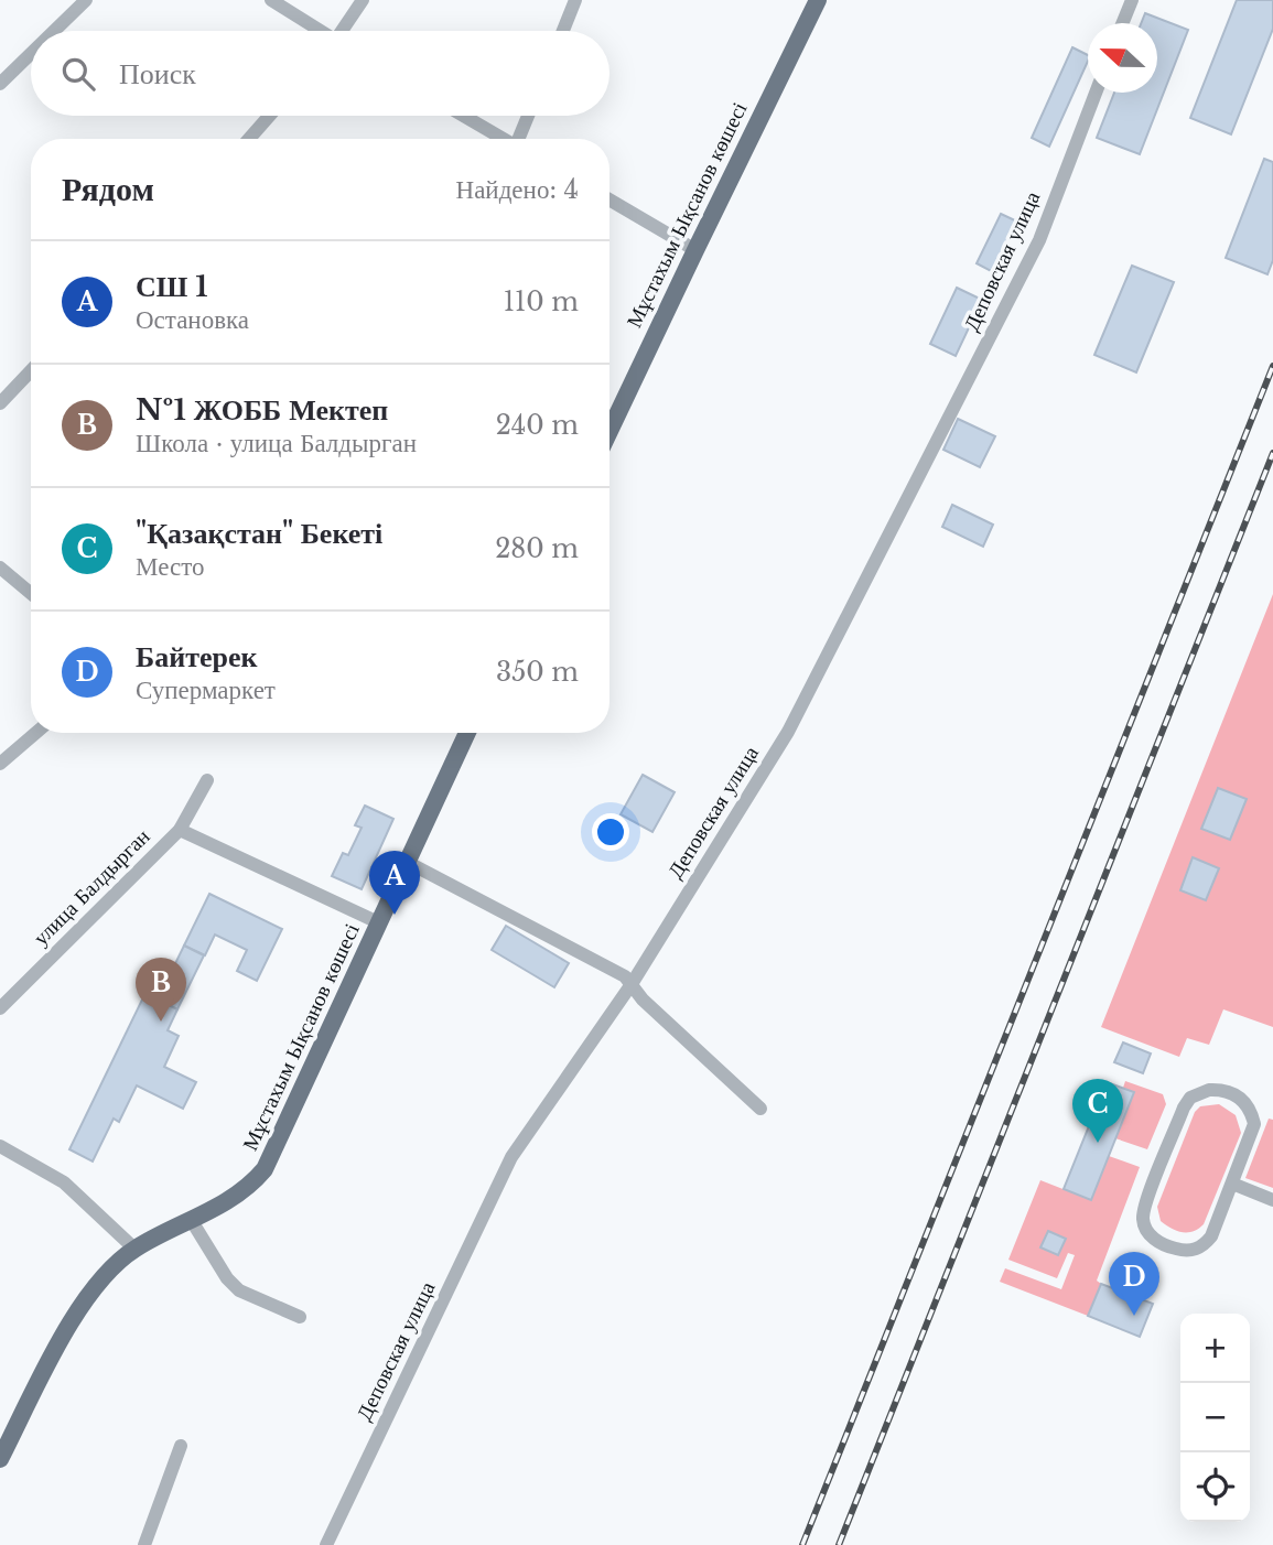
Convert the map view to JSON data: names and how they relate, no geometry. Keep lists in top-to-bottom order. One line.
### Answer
{"streets":{"main road":["Мұстахым Ықсанов көшесі"],"street":["Деповская улица","улица Балдырган"]},"crossings":[["Мұстахым Ықсанов көшесі","улица Балдырган"]],"north":"left","page":{"search":"Поиск","heading":["Рядом","Найдено: 4"],"list":[{"mark":"A","name":"СШ 1","note":"Остановка","value":"110 m"},{"mark":"B","name":"№1 ЖОББ Мектеп","note":"Школа · улица Балдырган","value":"240 m"},{"mark":"C","name":"\"Қазақстан\" Бекеті","note":"Место","value":"280 m"},{"mark":"D","name":"Байтерек","note":"Супермаркет","value":"350 m"}],"pins":["A","B","C","D"],"map_buttons":["+","−"]}}
